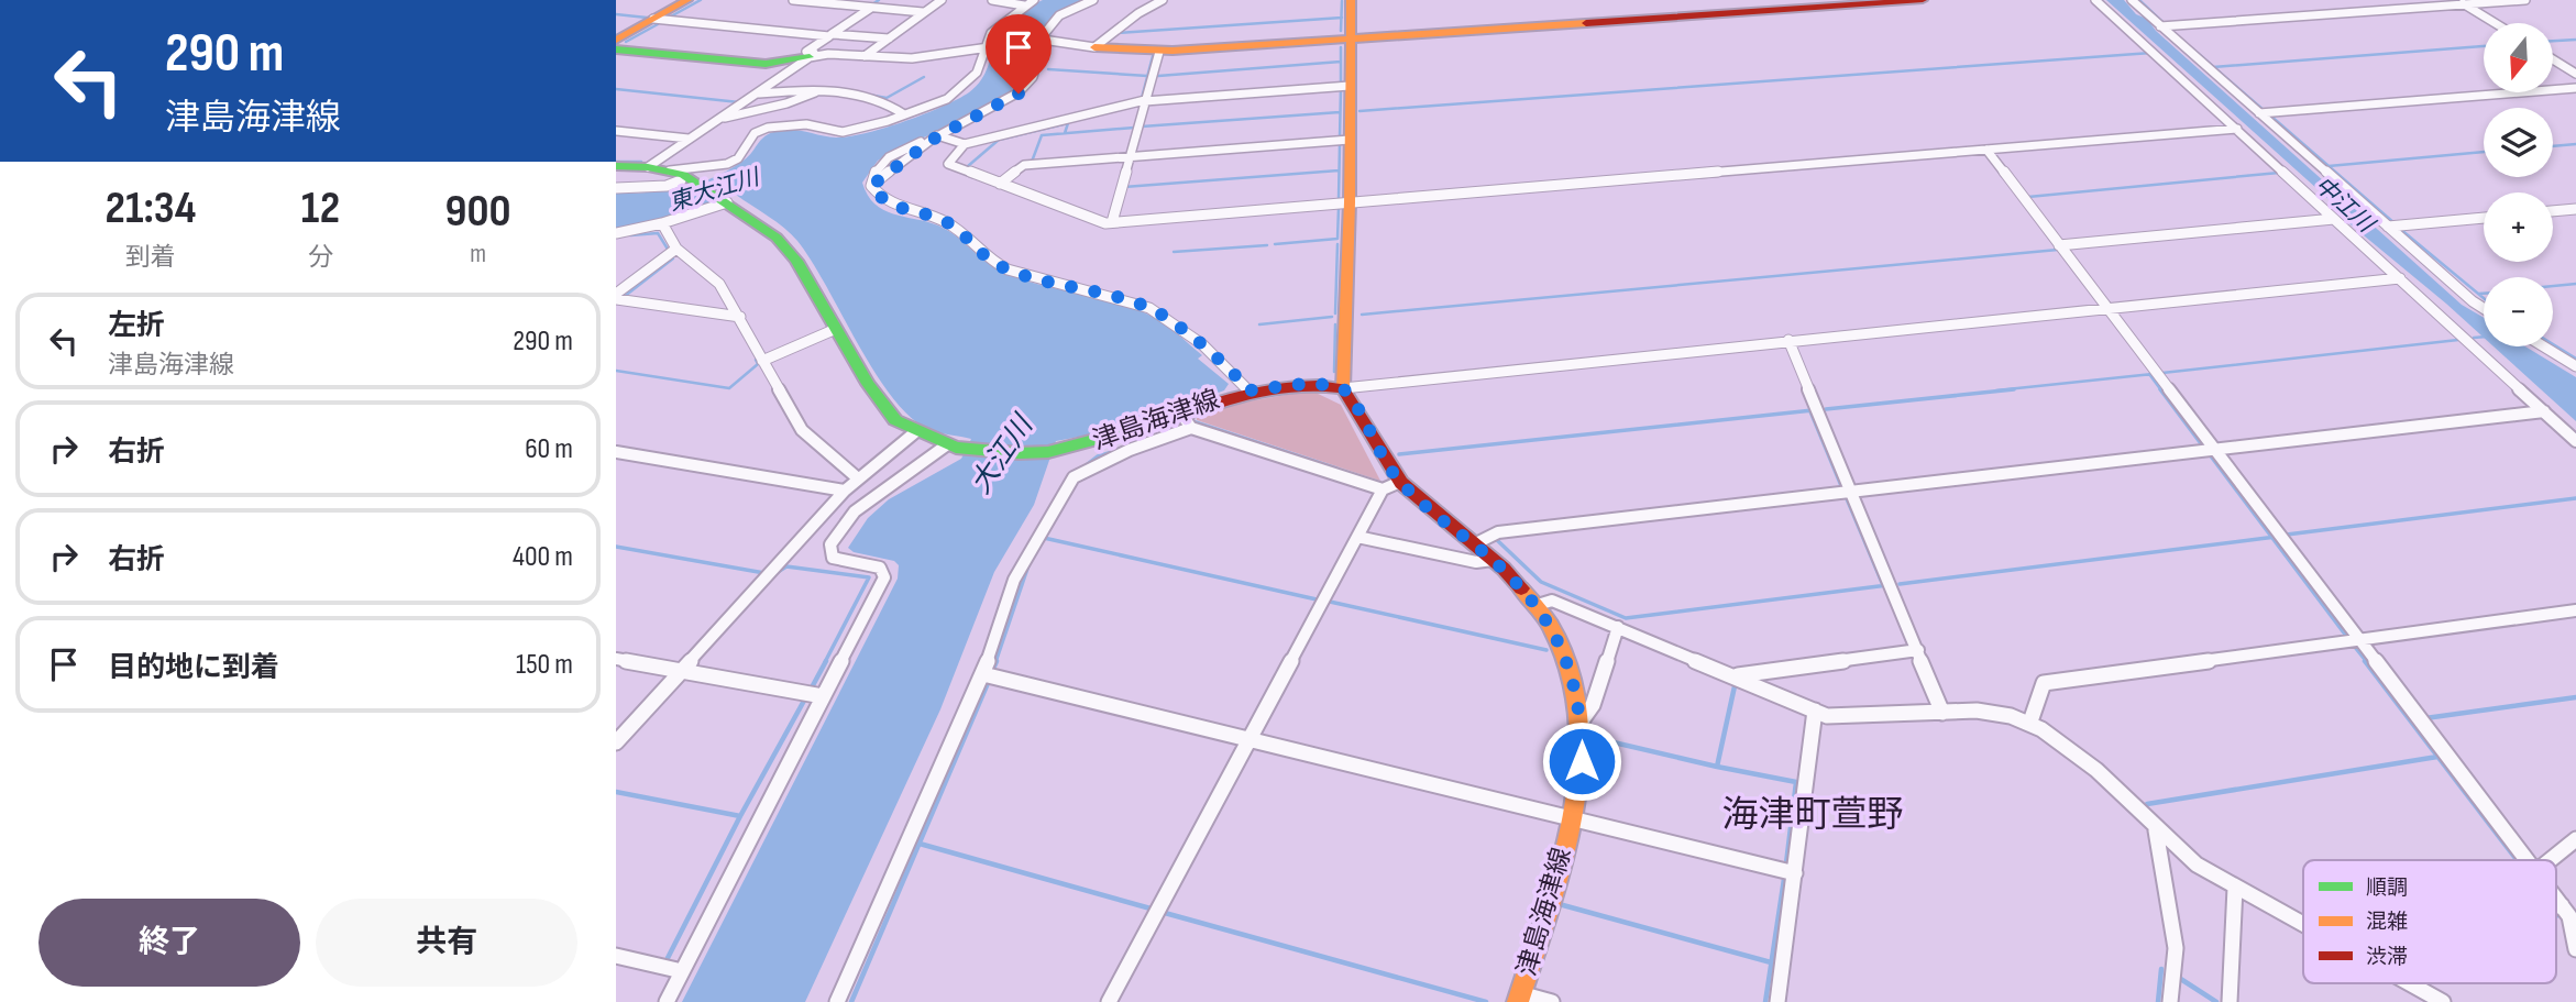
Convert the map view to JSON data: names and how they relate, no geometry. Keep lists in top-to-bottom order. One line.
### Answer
{"streets":{"street":["津島海津線"]},"districts":["海津町萱野"],"water":["東大江川","中江川","大江川"],"legend":["順調","混雑","渋滞"],"north":"bottom","page":{"turn":["290 m","津島海津線"],"map_buttons":["+","−"],"eta":["21:34","到着","12","分","900","m"],"list":[{"name":"左折","note":"津島海津線","value":"290 m"},{"name":"右折","value":"60 m"},{"name":"右折","value":"400 m"},{"name":"目的地に到着","value":"150 m"}],"buttons":["終了","共有"]}}
